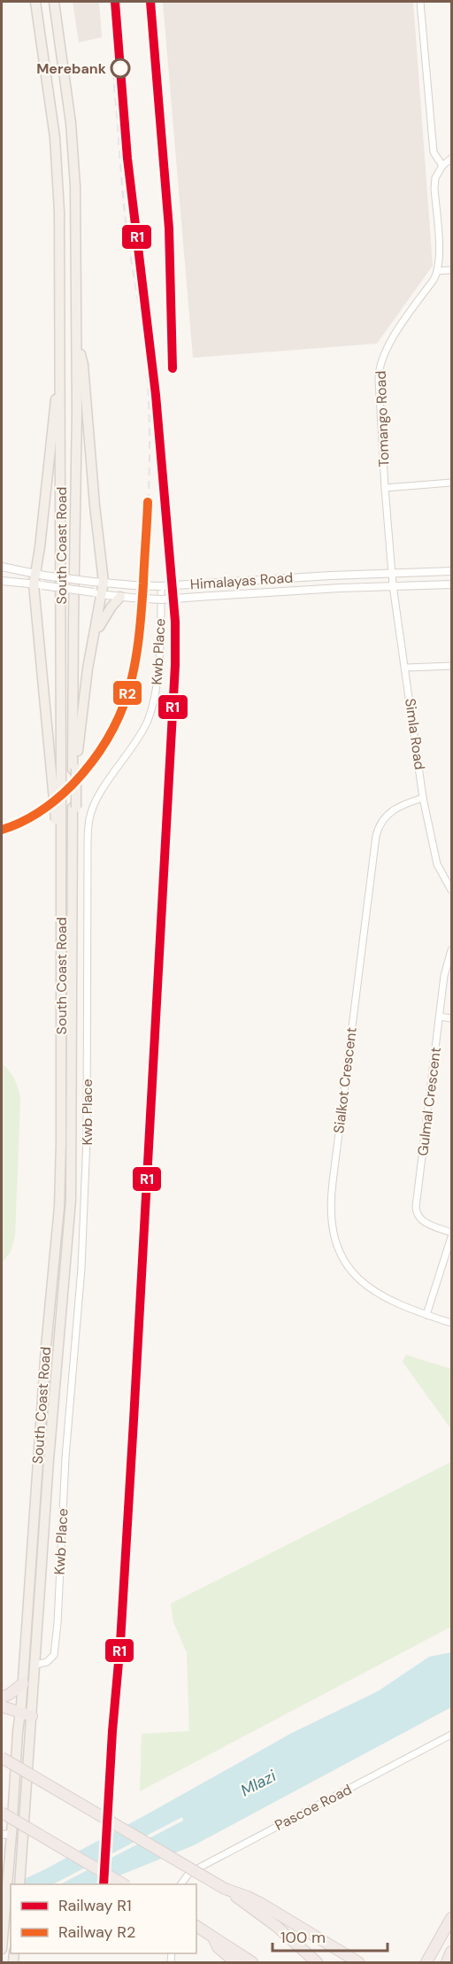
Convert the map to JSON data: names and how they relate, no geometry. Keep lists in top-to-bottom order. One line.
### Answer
{"streets":{"main road":["South Coast Road"],"street":["Tomango Road","Himalayas Road","Kwb Place","Simla Road","Sialkot Crescent","Gulmal Crescent","Pascoe Road"]},"crossings":[["Tomango Road","Himalayas Road"],["Tomango Road","Simla Road"],["South Coast Road","Kwb Place"],["Himalayas Road","Kwb Place"],["Himalayas Road","Simla Road"],["Simla Road","Sialkot Crescent"]],"water":["Mlazi"],"places":["Merebank"],"lines":["rail line R1","rail line R2"],"legend":["Railway R1","Railway R2"],"scale_bar":"100 m"}
